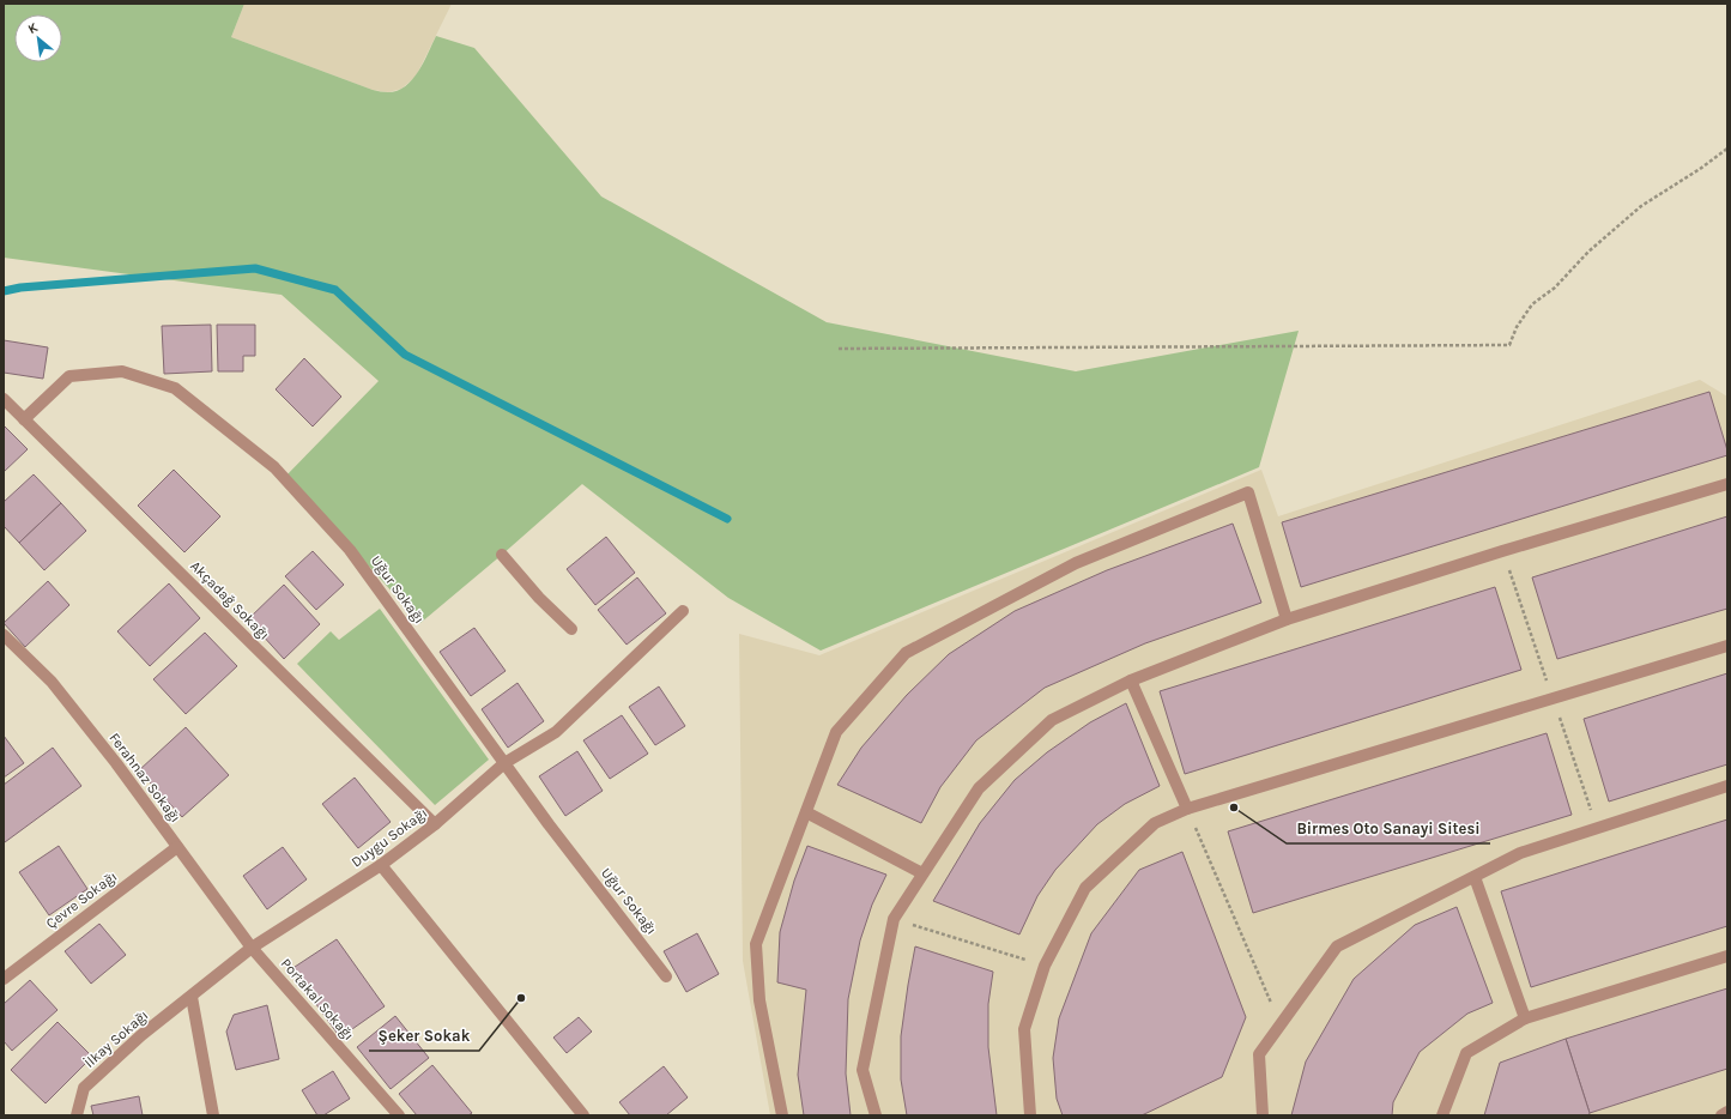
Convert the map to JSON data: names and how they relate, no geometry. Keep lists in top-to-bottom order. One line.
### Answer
{"streets":{"street":["Uğur Sokağı","Akçadağ Sokağı","Ferahnaz Sokağı","Duygu Sokağı","Çevre Sokağı","Portakal Sokağı","İlkay Sokağı"]},"crossings":[["Uğur Sokağı","Akçadağ Sokağı"],["Uğur Sokağı","Duygu Sokağı"],["Akçadağ Sokağı","Duygu Sokağı"],["Ferahnaz Sokağı","Duygu Sokağı"],["Ferahnaz Sokağı","Çevre Sokağı"],["Ferahnaz Sokağı","Portakal Sokağı"],["Duygu Sokağı","Portakal Sokağı"],["Duygu Sokağı","İlkay Sokağı"]],"places":["Birmes Oto Sanayi Sitesi","Şeker Sokak"],"north":"top left"}
